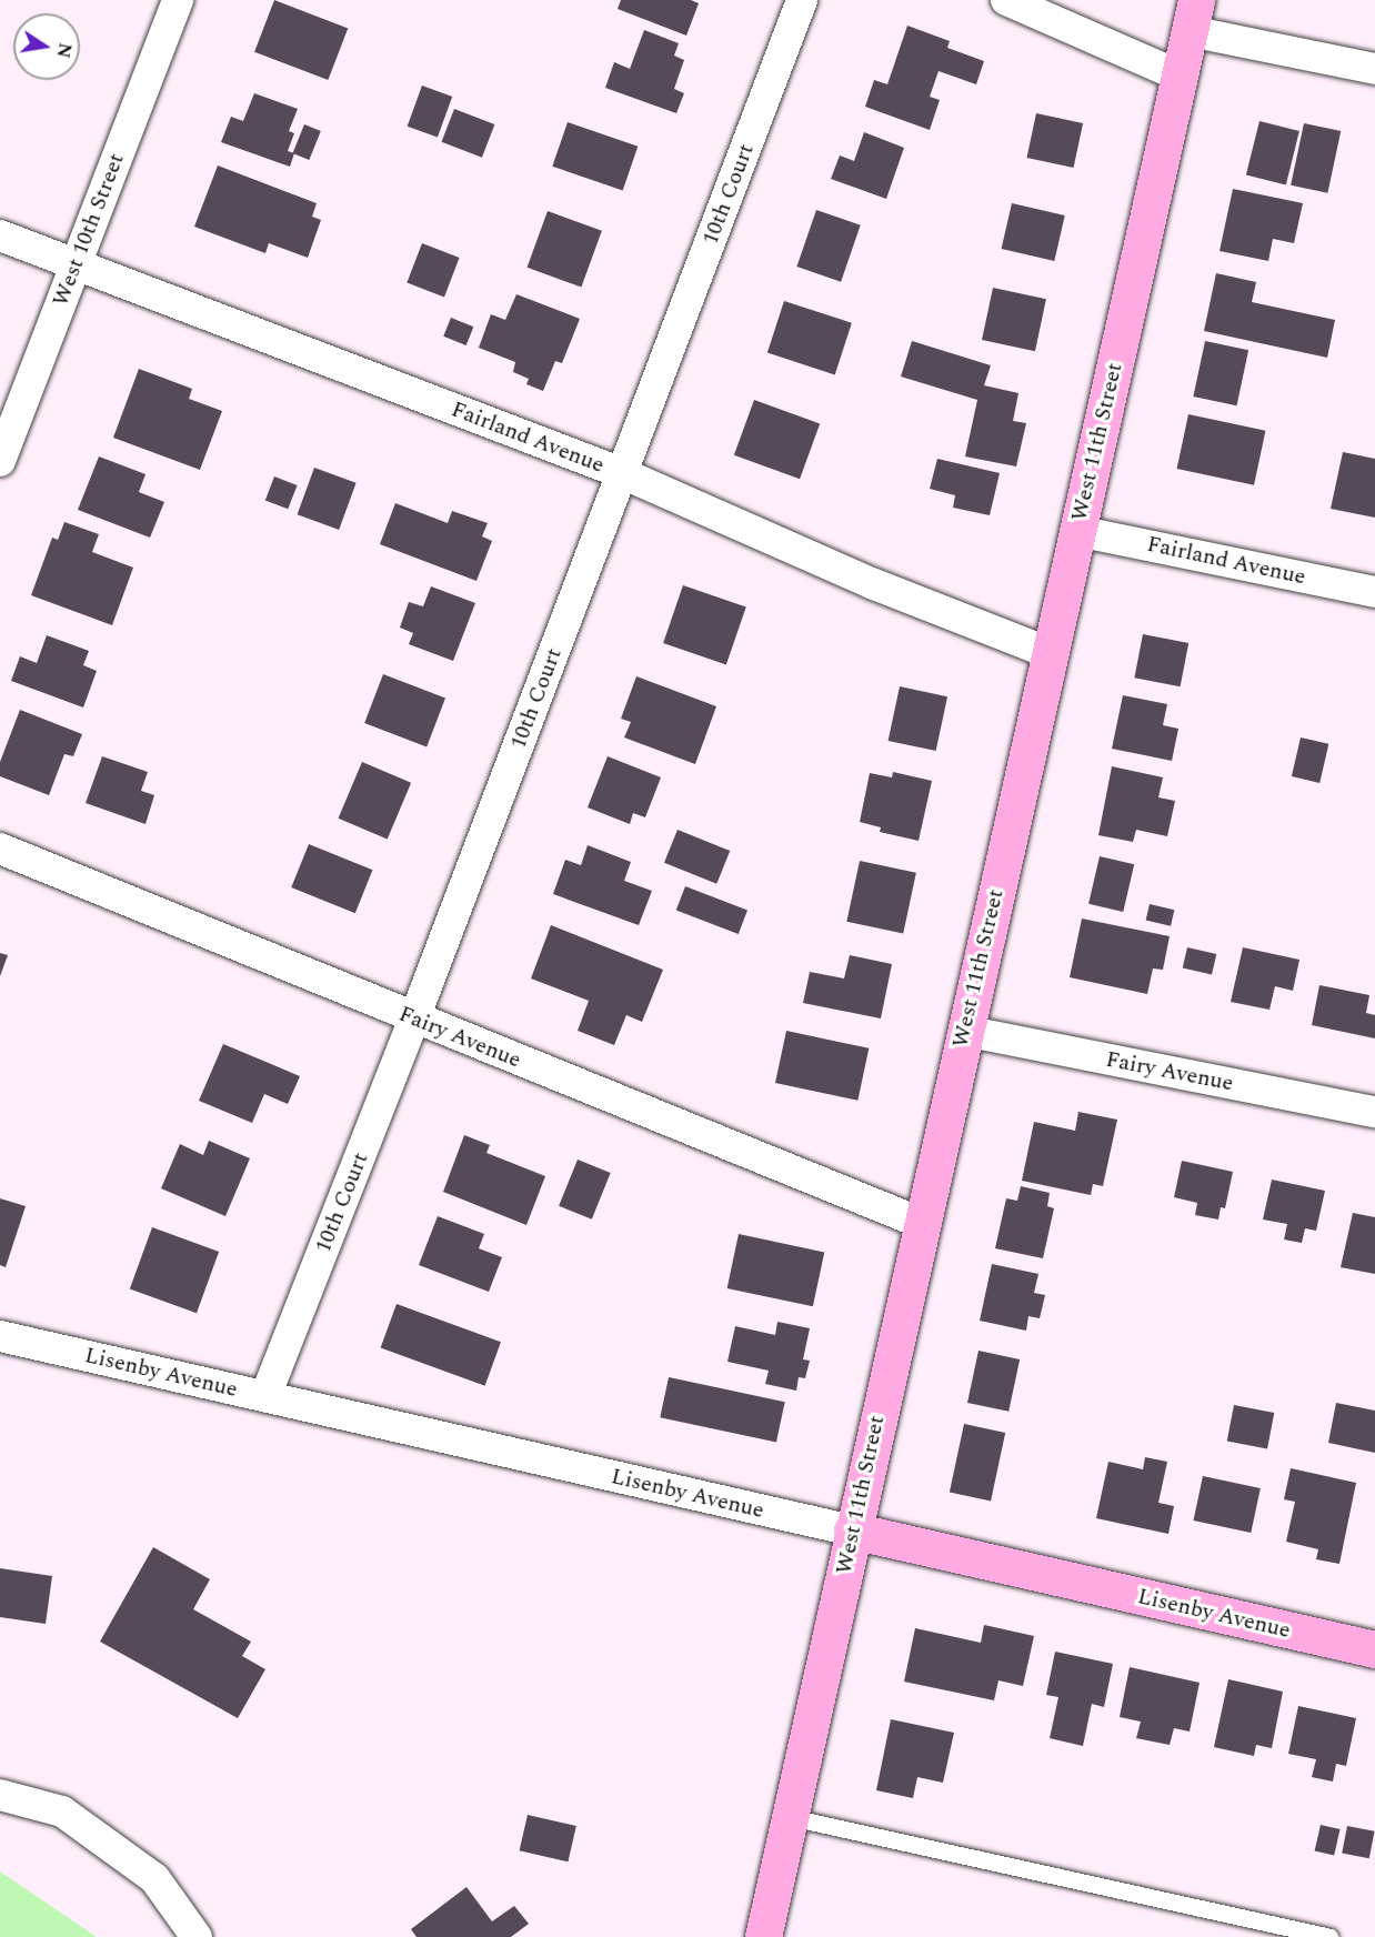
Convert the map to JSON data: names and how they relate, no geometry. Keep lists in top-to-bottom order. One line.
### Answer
{"streets":{"main road":["West 11th Street","Lisenby Avenue"],"street":["10th Court","West 10th Street","Fairland Avenue","Fairy Avenue"]},"crossings":[["10th Court","Fairland Avenue"],["10th Court","Fairy Avenue"],["10th Court","Lisenby Avenue"],["West 10th Street","Fairland Avenue"],["Fairland Avenue","West 11th Street"],["West 11th Street","Fairy Avenue"],["West 11th Street","Lisenby Avenue"]],"north":"right"}
